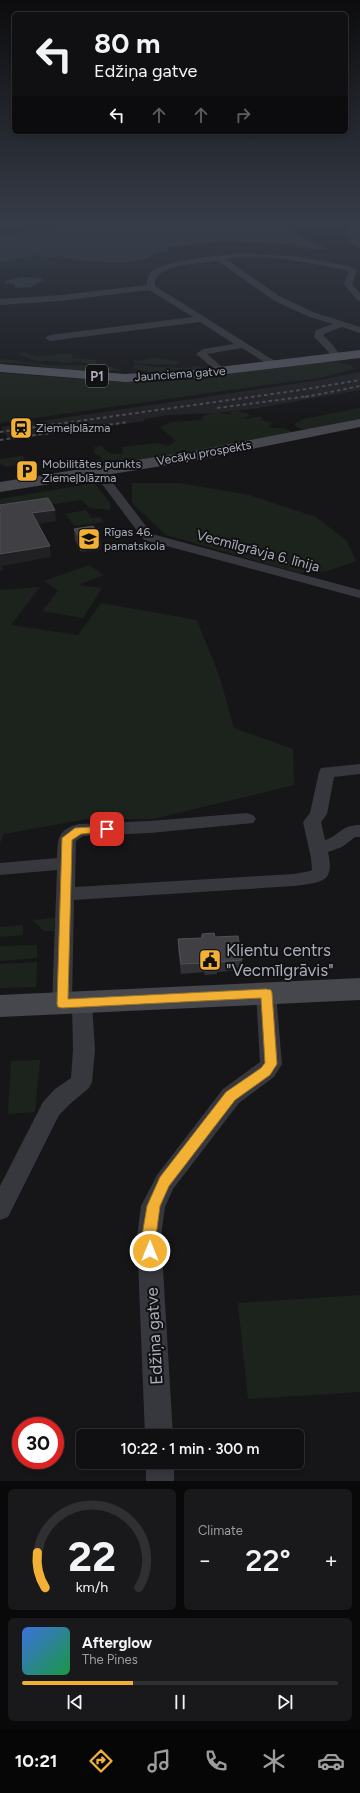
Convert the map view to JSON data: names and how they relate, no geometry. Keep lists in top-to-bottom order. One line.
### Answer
{"streets":{"main road":["Jaunciema gatve","P1","Vecāķu prospekts"],"street":["Vecmīlgrāvja 6. līnija","Edžiņa gatve"]},"crossings":[["Vecāķu prospekts","Vecmīlgrāvja 6. līnija"]],"places":{"station":["Ziemeļblāzma"],"parking":["Mobilitātes punkts Ziemeļblāzma"],"school or university":["Rīgas 46. pamatskola"],"public building":["Klientu centrs \"Vecmīlgrāvis\""]},"page":{"turn":["80 m","Edžiņa gatve"],"limit":"30","trip":"10:22 · 1 min · 300 m","tile":"Climate","heat":["−","22°","+"],"song":["Afterglow","The Pines"],"tabs":"10:21","gauge":["22","km/h"]}}
